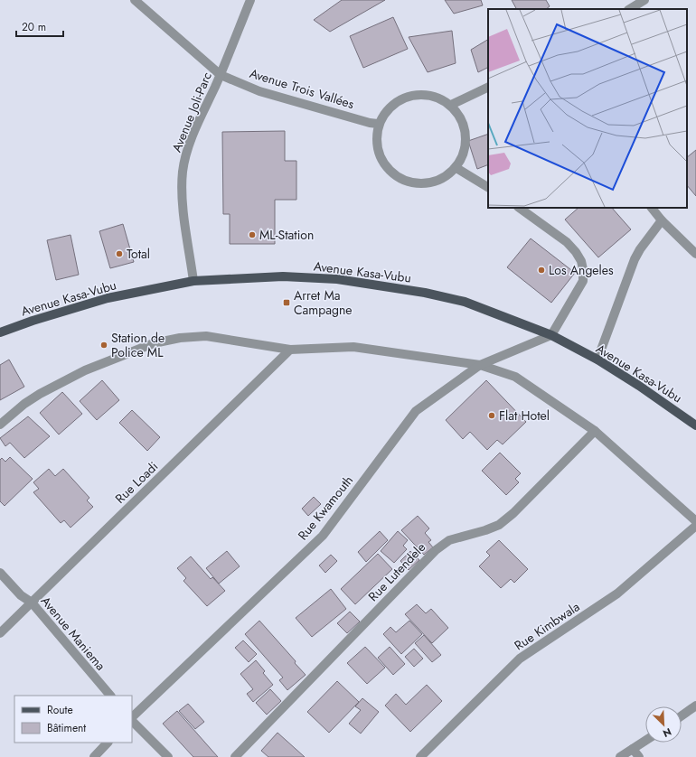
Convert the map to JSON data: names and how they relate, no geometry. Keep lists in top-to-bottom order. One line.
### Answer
{"streets":{"main road":["Avenue Kasa-Vubu"],"street":["Avenue Trois Vallées","Avenue Joli-Parc","Rue Loadi","Rue Kwamouth","Rue Lutendele","Rue Kimbwala","Avenue Maniema"]},"crossings":[["Avenue Trois Vallées","Avenue Joli-Parc"],["Avenue Joli-Parc","Avenue Kasa-Vubu"],["Avenue Kasa-Vubu","Rue Kwamouth"],["Rue Loadi","Avenue Maniema"]],"places":{"other":["ML-Station","Total","Los Angeles","Station de Police ML","Flat Hotel"],"transit":["Arret Ma Campagne"]},"legend":["Route","Bâtiment"],"scale_bar":"20 m","north":"bottom right"}
